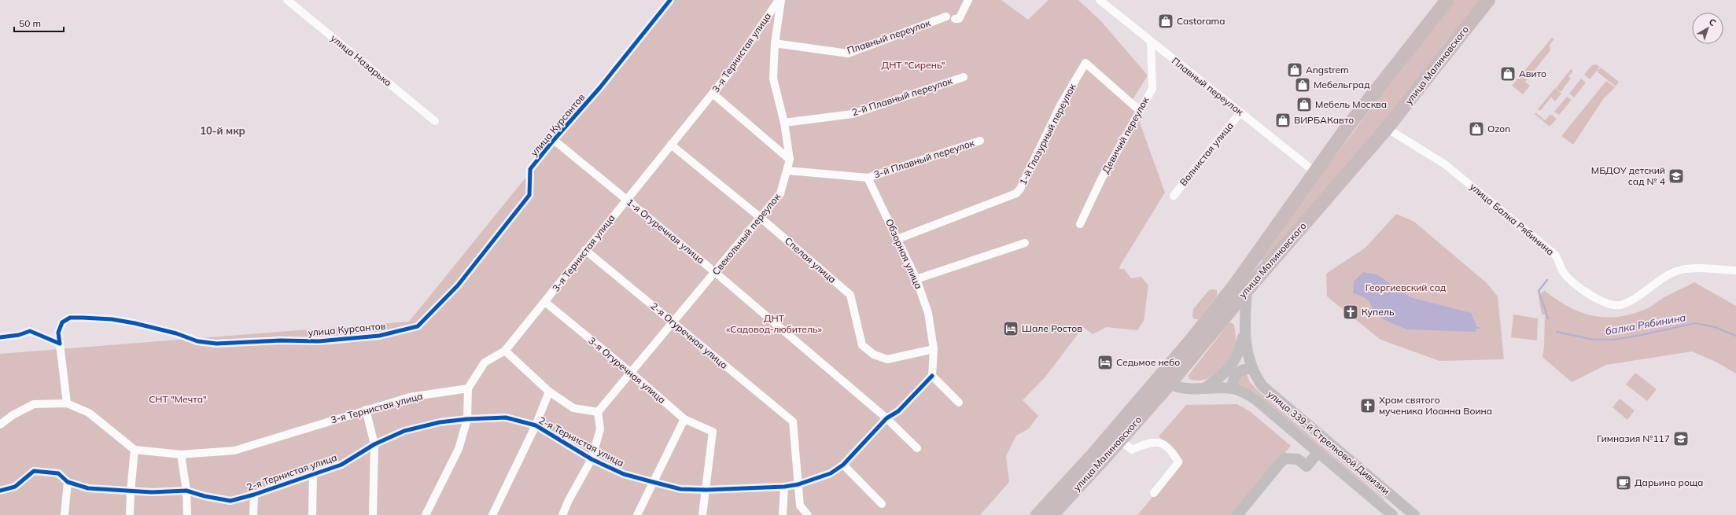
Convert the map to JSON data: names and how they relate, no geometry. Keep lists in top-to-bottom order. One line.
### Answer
{"streets":{"highway":["улица Малиновского"],"main road":["улица 339-й Стрелковой Дивизии"],"street":["Плавный переулок","3-я Тернистая улица","улица Назарько","2-й Плавный переулок","улица Курсантов","1-й Глазурный переулок","Девичий переулок","Волнистая улица","3-й Плавный переулок","улица Балка Рябинина","1-я Огуречная улица","Свекольный переулок","Обзорная улица","Спелая улица","2-я Огуречная улица","3-я Огуречная улица","2-я Тернистая улица"]},"crossings":[["Плавный переулок","улица Малиновского"],["Плавный переулок","Девичий переулок"],["Плавный переулок","Волнистая улица"],["Плавный переулок","Свекольный переулок"],["3-я Тернистая улица","1-я Огуречная улица"],["3-я Тернистая улица","Свекольный переулок"],["3-я Тернистая улица","Спелая улица"],["3-я Тернистая улица","2-я Огуречная улица"],["3-я Тернистая улица","3-я Огуречная улица"],["улица Малиновского","улица Балка Рябинина"],["улица Малиновского","улица 339-й Стрелковой Дивизии"],["2-й Плавный переулок","Свекольный переулок"],["улица Курсантов","1-я Огуречная улица"],["1-й Глазурный переулок","Девичий переулок"],["1-й Глазурный переулок","Обзорная улица"],["3-й Плавный переулок","Обзорная улица"],["1-я Огуречная улица","Свекольный переулок"],["1-я Огуречная улица","2-я Тернистая улица"],["Свекольный переулок","Спелая улица"],["Свекольный переулок","2-я Огуречная улица"],["Свекольный переулок","3-я Огуречная улица"],["Обзорная улица","Спелая улица"],["Обзорная улица","2-я Тернистая улица"],["2-я Огуречная улица","2-я Тернистая улица"],["3-я Огуречная улица","2-я Тернистая улица"]],"districts":["10-й мкр"],"water":["балка Рябинина"],"parks":["ДНТ \"Сирень\"","Георгиевский сад","ДНТ «Садовод-любитель»","СНТ \"Мечта\""],"places":{"shop":["Castorama","Angstrem","Авито","Мебельград","Мебель Москва","ВИРБАКавто","Ozon"],"school or university":["МБДОУ детский сад № 4","Гимназия №117"],"church":["Купель","Храм святого мученика Иоанна Воина"],"hotel":["Шале Ростов","Седьмое небо"],"cafe":["Дарьина роща"]},"scale_bar":"50 m","north":"top right"}
